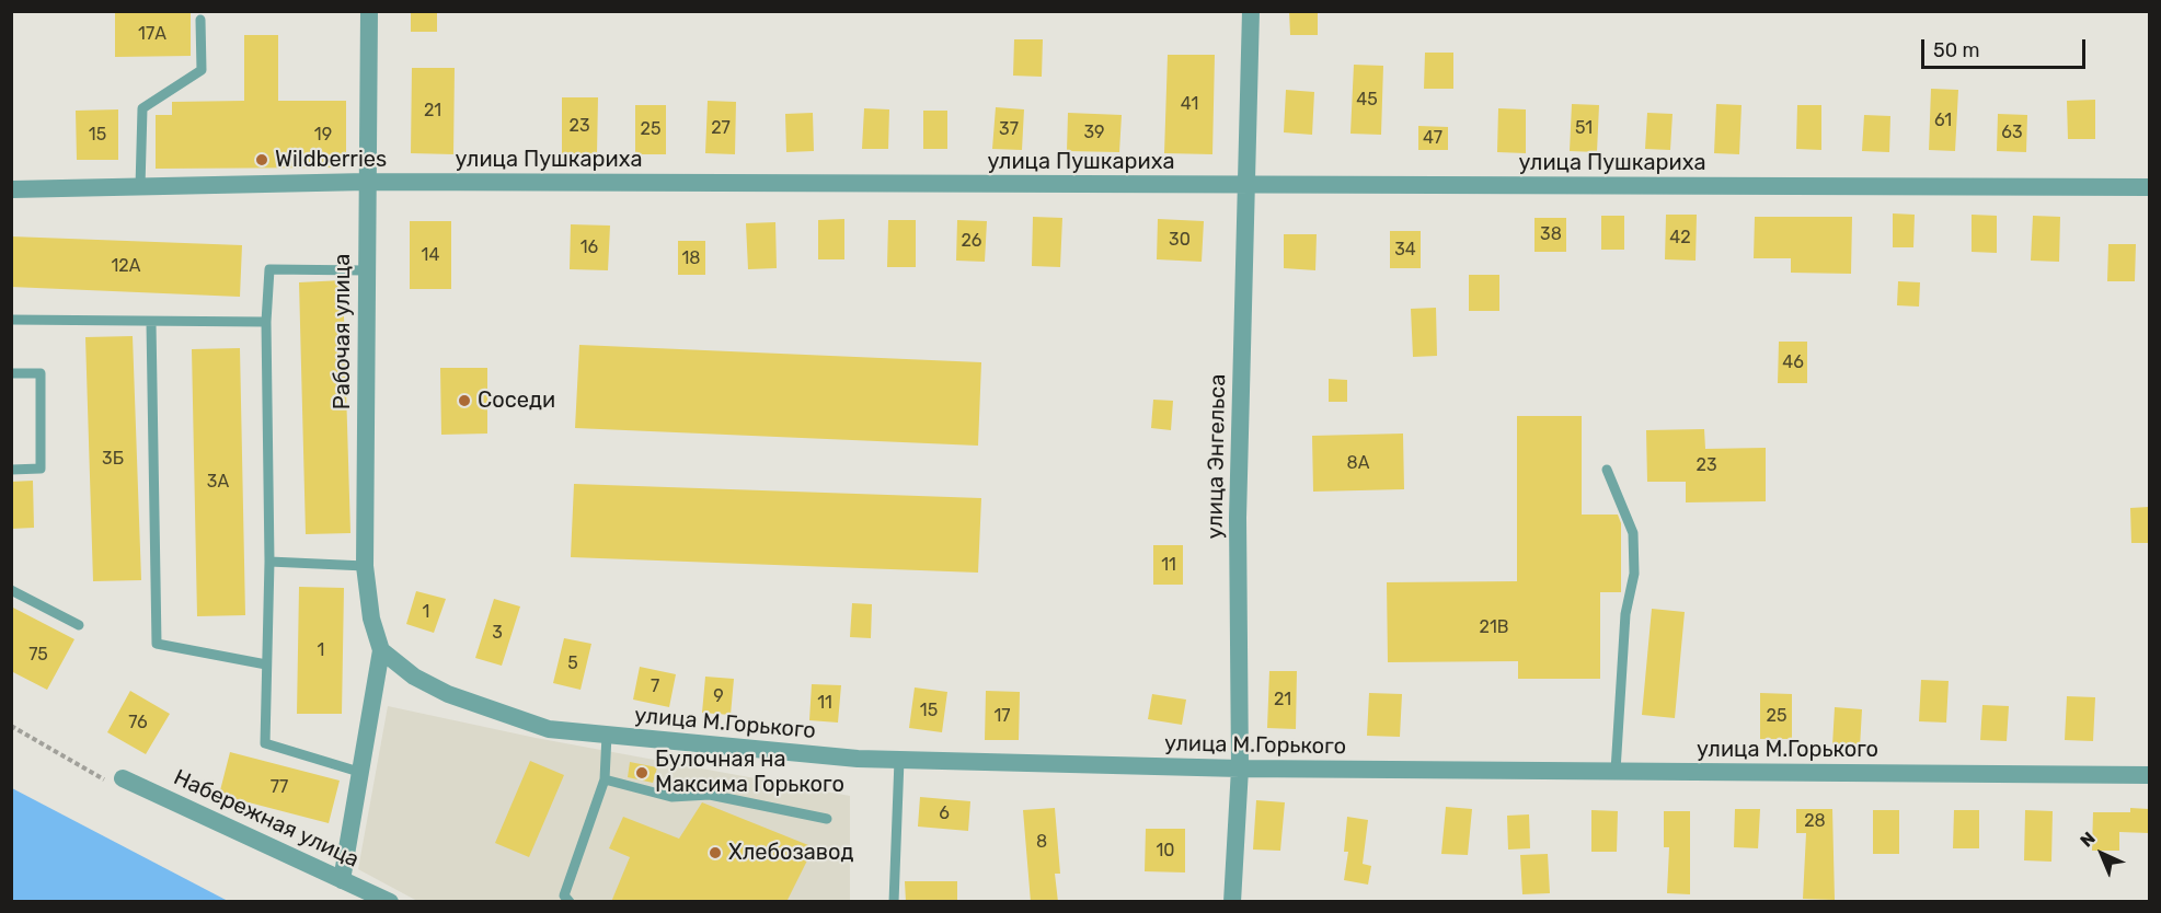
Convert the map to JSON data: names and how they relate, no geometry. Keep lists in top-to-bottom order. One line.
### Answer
{"streets":{"street":["улица Пушкариха","Рабочая улица","улица Энгельса","улица М.Горького","Набережная улица"]},"crossings":[["улица Пушкариха","Рабочая улица"],["улица Пушкариха","улица Энгельса"],["Рабочая улица","улица М.Горького"],["улица Энгельса","улица М.Горького"]],"places":["Wildberries","Соседи","Булочная на Максима Горького","Хлебозавод"],"house_numbers":["17А","45","41","21","61","23","27","51","25","37","39","63","15","19","47","38","42","30","26","16","34","14","18","12А","46","3Б","8А","23","3А","11","1","21В","3","1","75","5","7","9","21","11","15","17","25","76","77","6","28","8","10"],"scale_bar":"50 m","north":"top left"}
